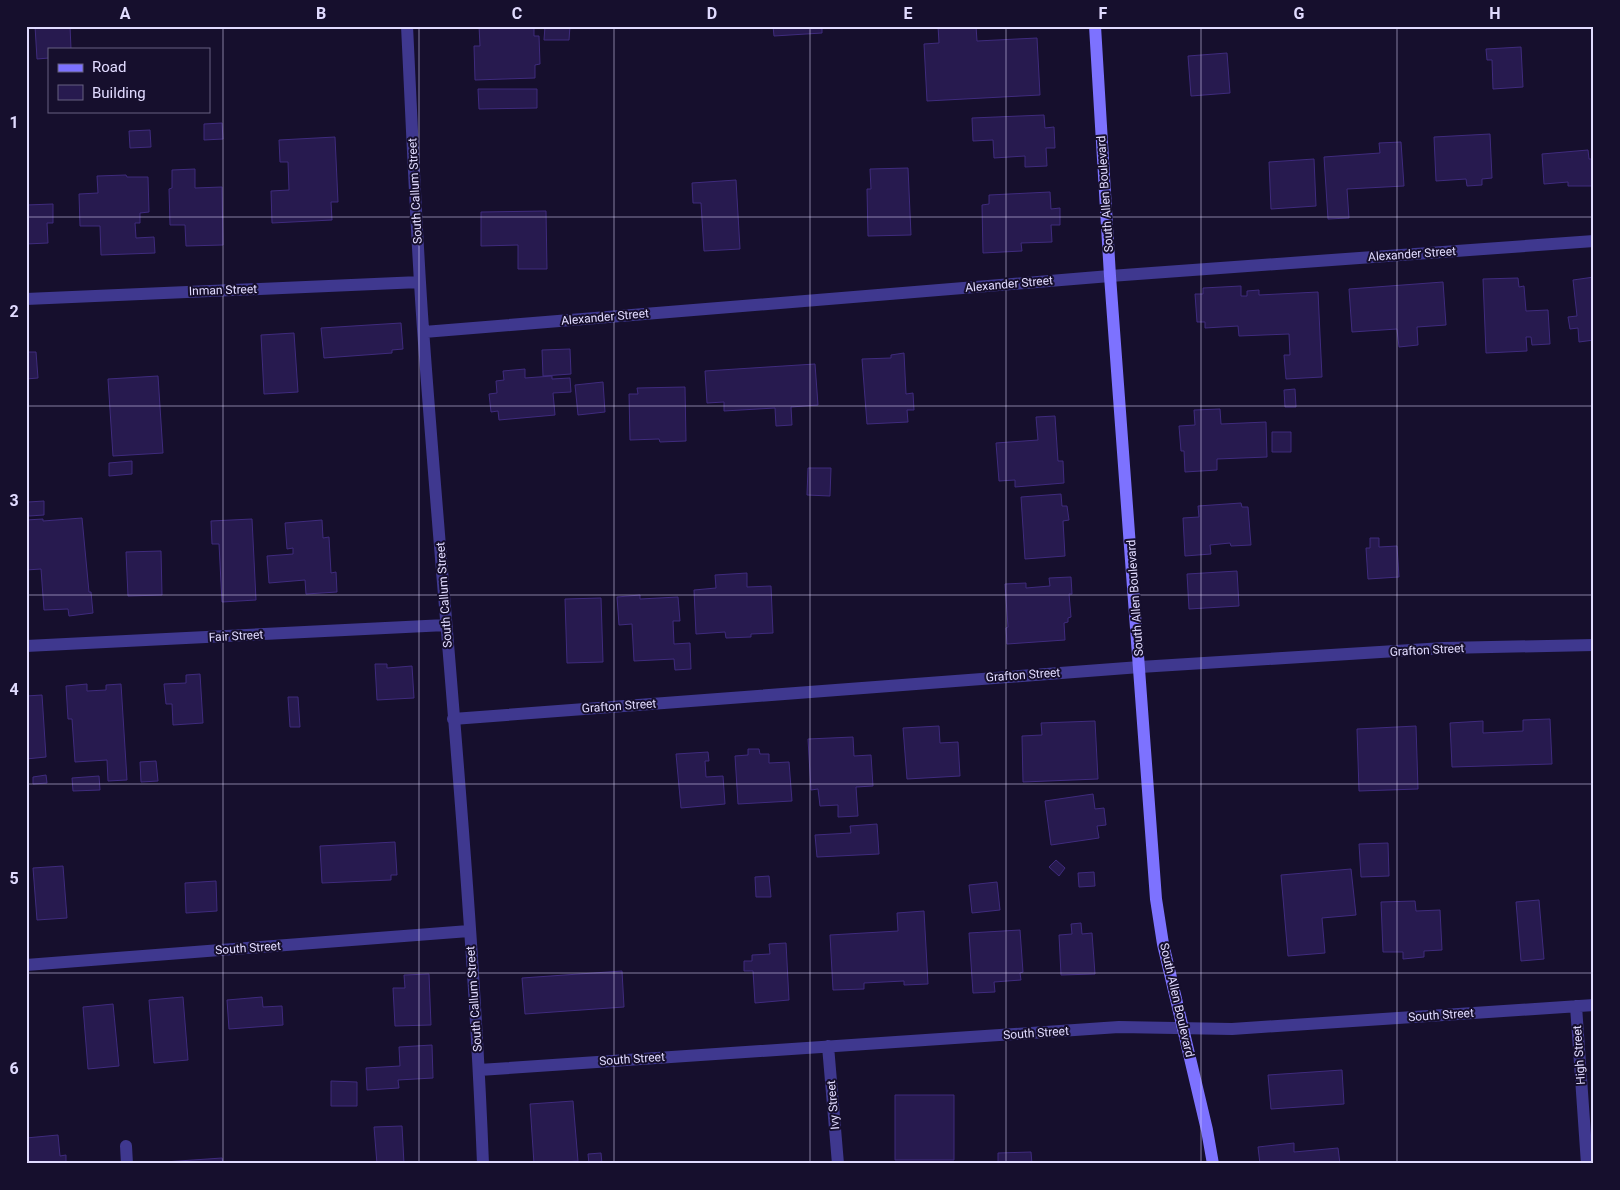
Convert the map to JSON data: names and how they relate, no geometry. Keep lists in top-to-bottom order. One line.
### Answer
{"streets":{"street":["South Callum Street","South Allen Boulevard","Alexander Street","Inman Street","Fair Street","Grafton Street","South Street","High Street","Ivy Street"]},"crossings":[["South Callum Street","Alexander Street"],["South Callum Street","Inman Street"],["South Callum Street","Fair Street"],["South Callum Street","Grafton Street"],["South Callum Street","South Street"],["South Allen Boulevard","Alexander Street"],["South Allen Boulevard","Grafton Street"],["South Allen Boulevard","South Street"],["South Street","High Street"],["South Street","Ivy Street"]],"legend":["Road","Building"],"grid":{"columns":["A","B","C","D","E","F","G","H"],"rows":["1","2","3","4","5","6"]}}
